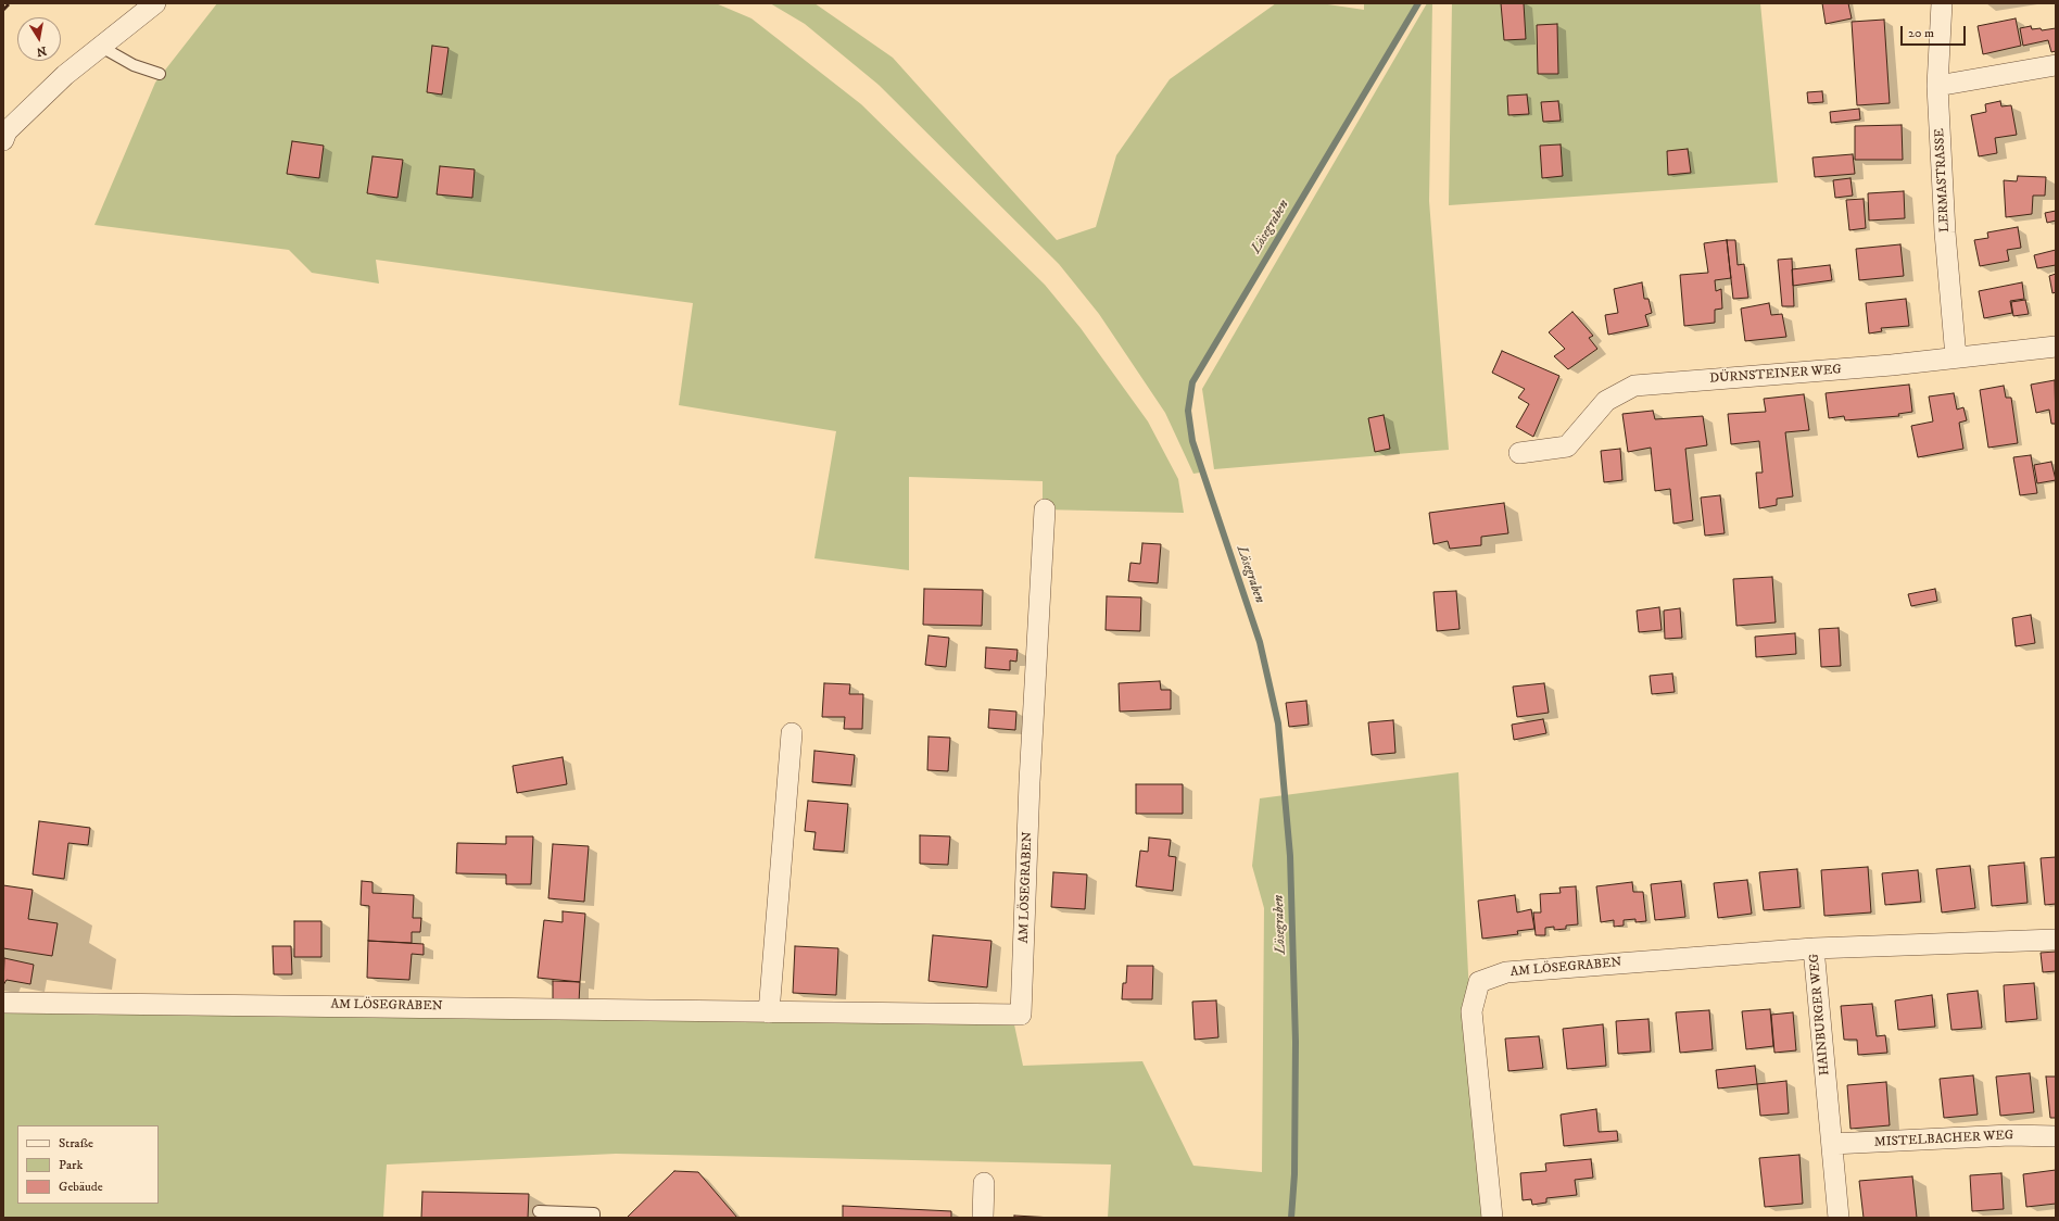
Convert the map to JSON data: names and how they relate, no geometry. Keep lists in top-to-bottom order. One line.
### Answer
{"streets":{"street":["LERMASTRASSE","DÜRNSTEINER WEG","AM LÖSEGRABEN","HAINBURGER WEG","MISTELBACHER WEG"]},"crossings":[["LERMASTRASSE","DÜRNSTEINER WEG"],["AM LÖSEGRABEN","HAINBURGER WEG"],["HAINBURGER WEG","MISTELBACHER WEG"]],"water":["Lösegraben"],"legend":["Straße","Park","Gebäude"],"scale_bar":"20 m","north":"bottom"}
